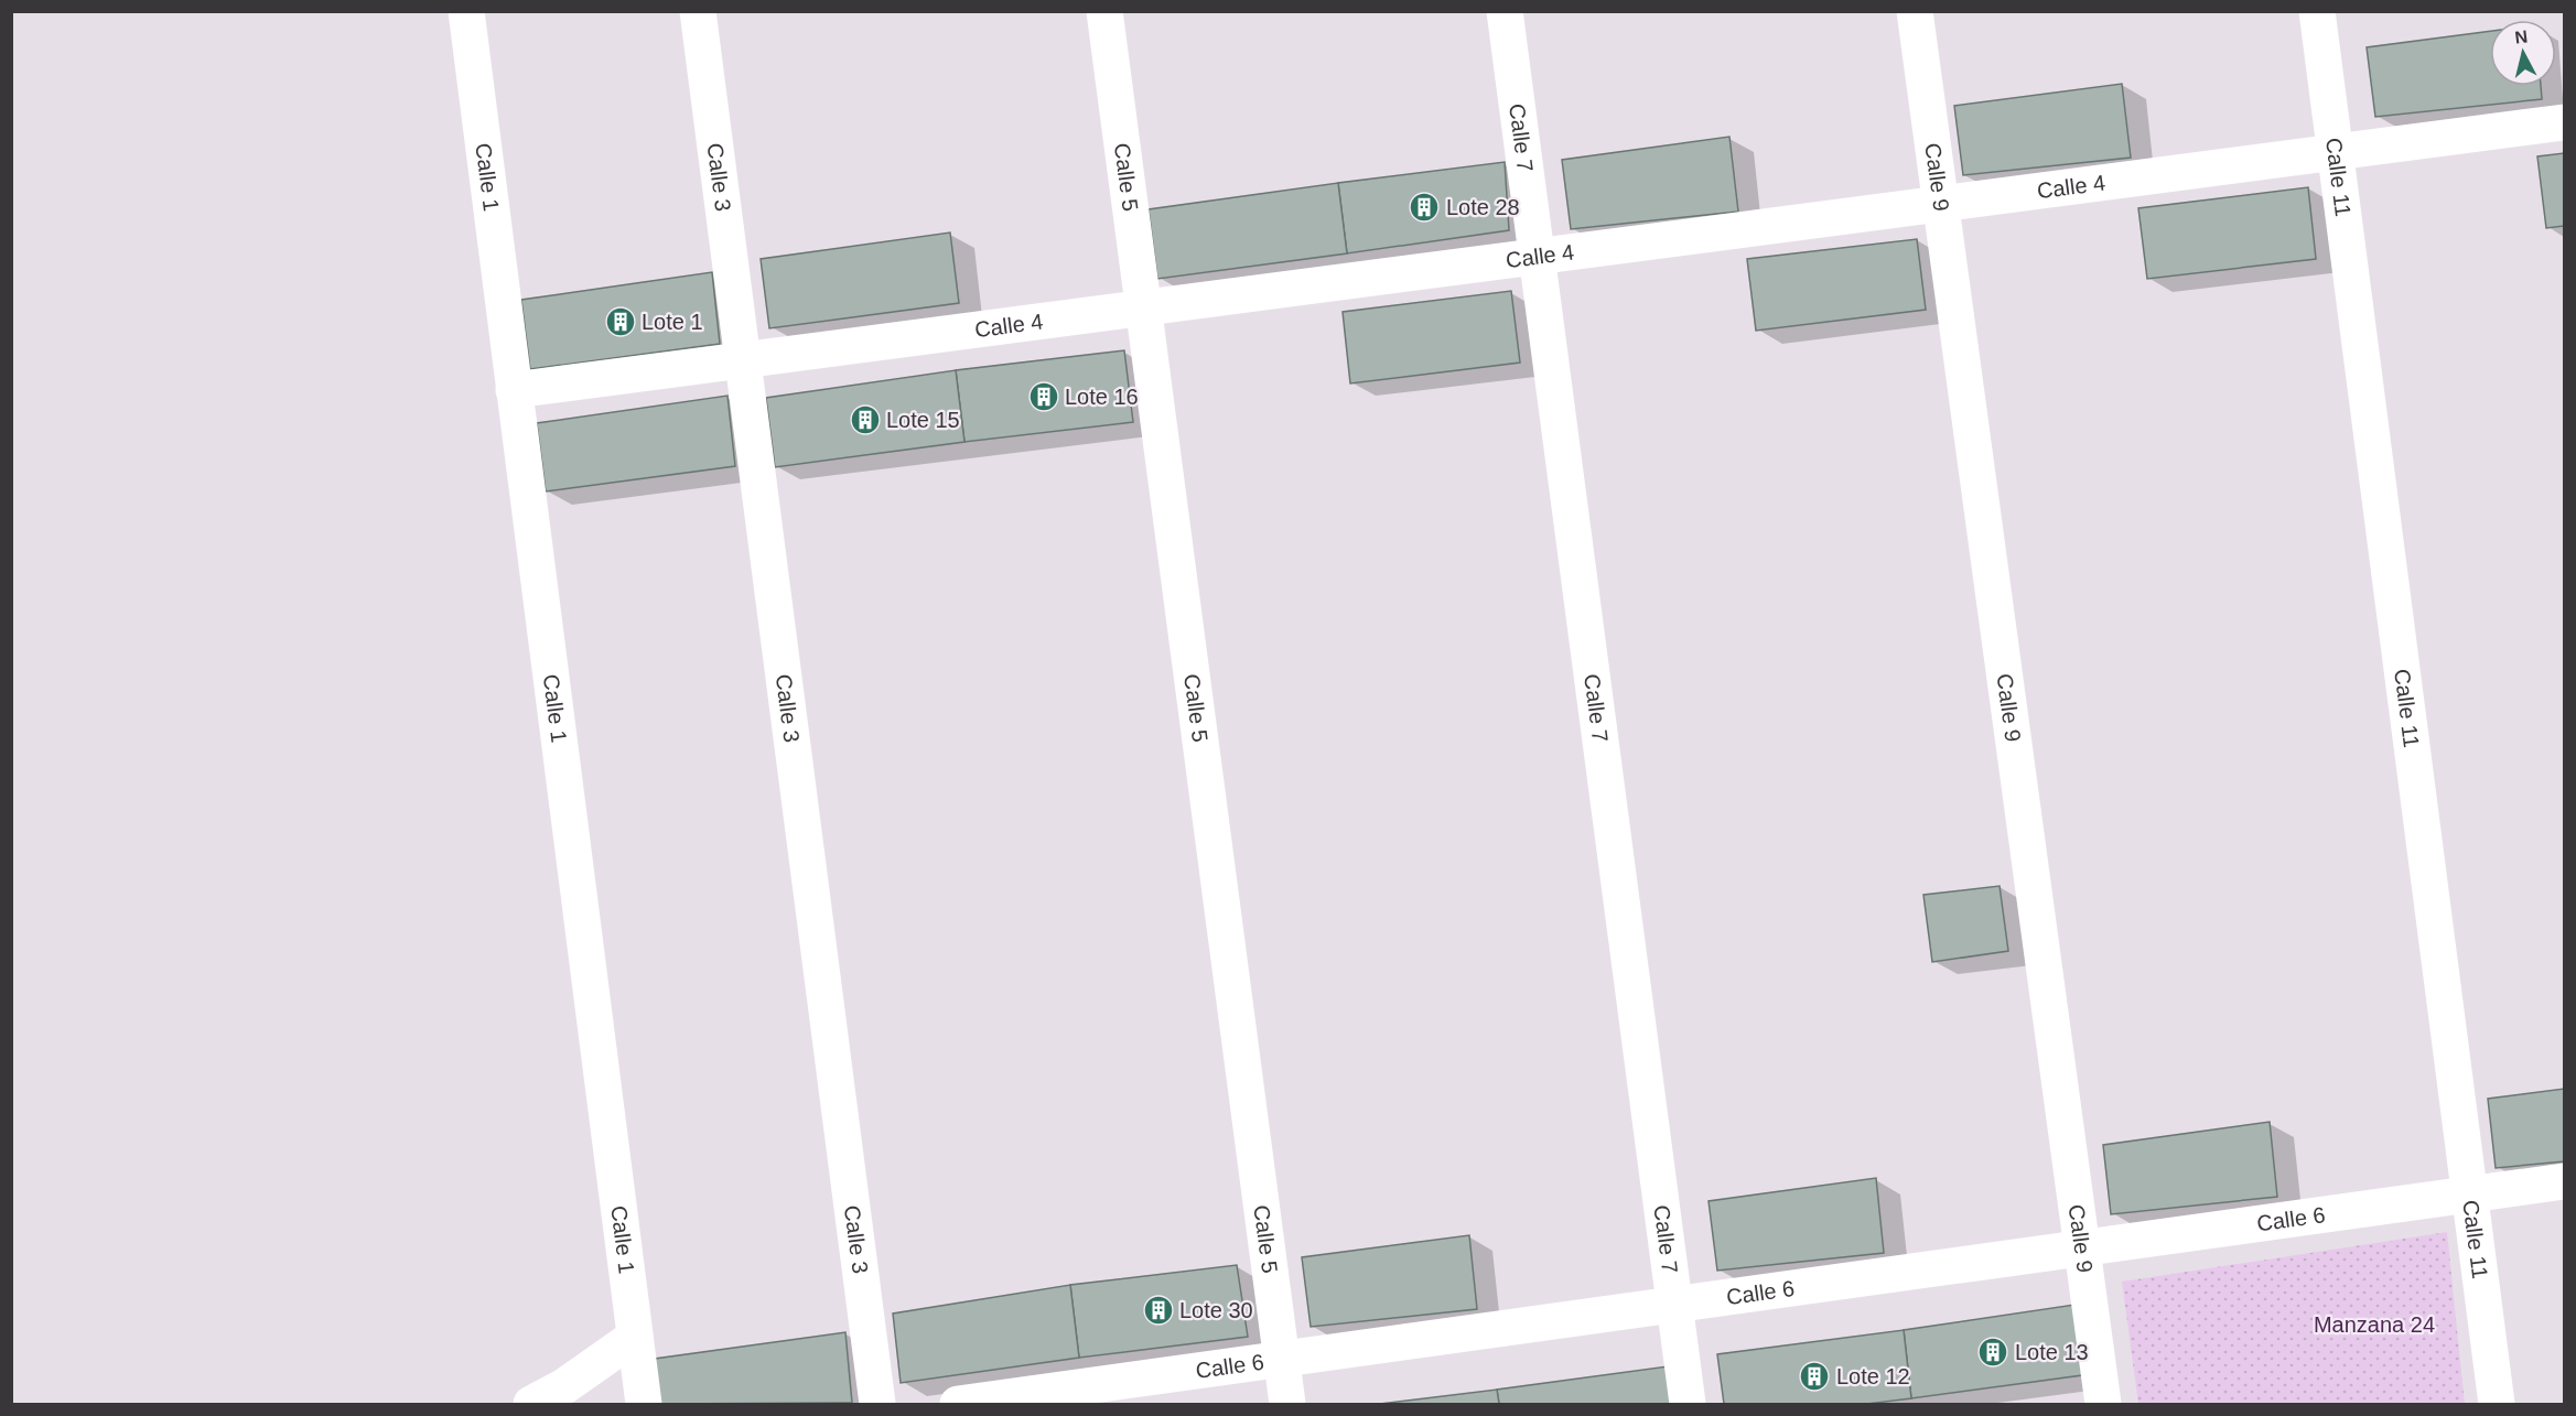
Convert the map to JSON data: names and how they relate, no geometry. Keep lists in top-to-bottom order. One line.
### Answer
{"streets":{"street":["Calle 7","Calle 1","Calle 3","Calle 5","Calle 9","Calle 11","Calle 4","Calle 6"]},"crossings":[["Calle 7","Calle 4"],["Calle 7","Calle 6"],["Calle 1","Calle 4"],["Calle 3","Calle 4"],["Calle 5","Calle 4"],["Calle 5","Calle 6"],["Calle 9","Calle 4"],["Calle 9","Calle 6"],["Calle 11","Calle 4"],["Calle 11","Calle 6"]],"parks":["Manzana 24"],"places":{"building":["Lote 28","Lote 1","Lote 16","Lote 15","Lote 30","Lote 13","Lote 12"]},"north":"top"}
